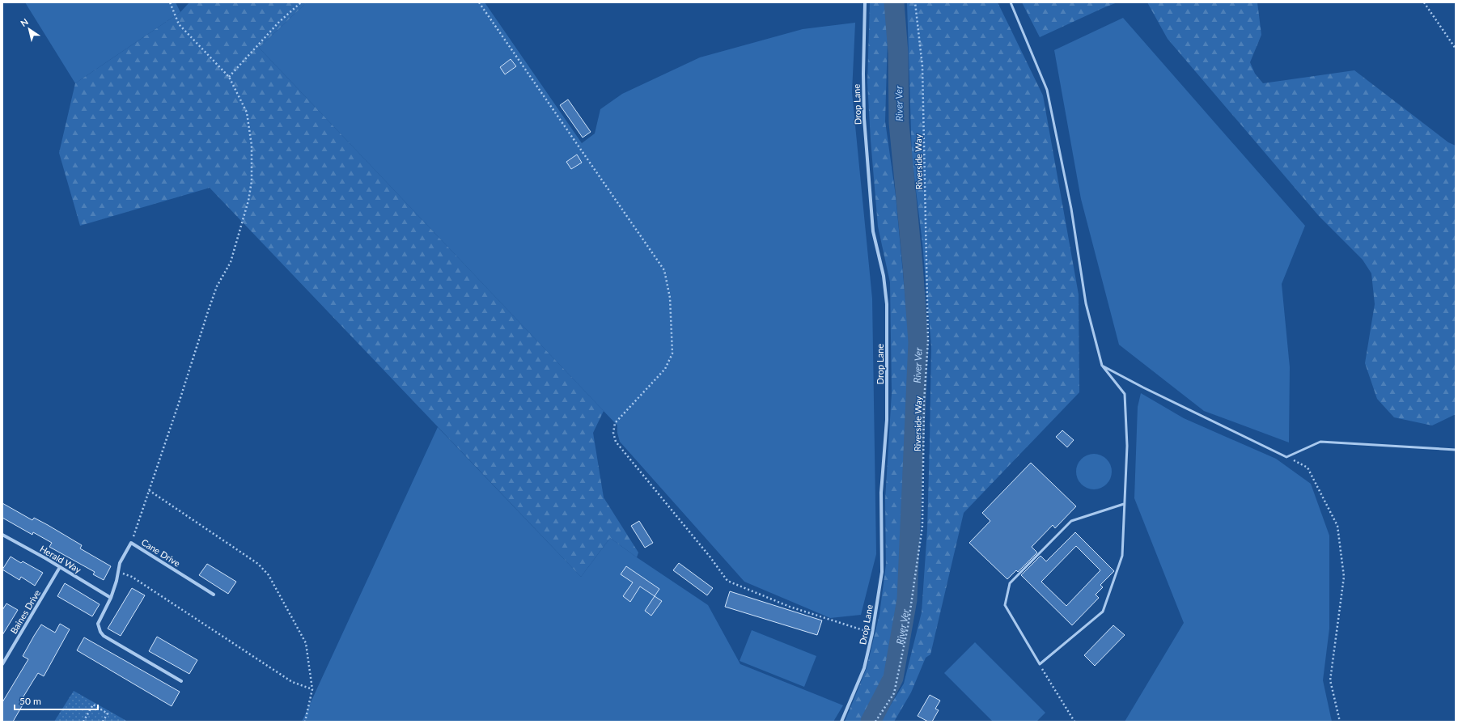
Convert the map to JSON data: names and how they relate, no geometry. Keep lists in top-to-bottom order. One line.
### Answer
{"streets":{"street":["Drop Lane","Cane Drive","Herald Way","Baines Drive"],"path":["Riverside Way"]},"crossings":[["Cane Drive","Herald Way"],["Herald Way","Baines Drive"]],"water":["River Ver"],"scale_bar":"50 m","north":"top left"}
